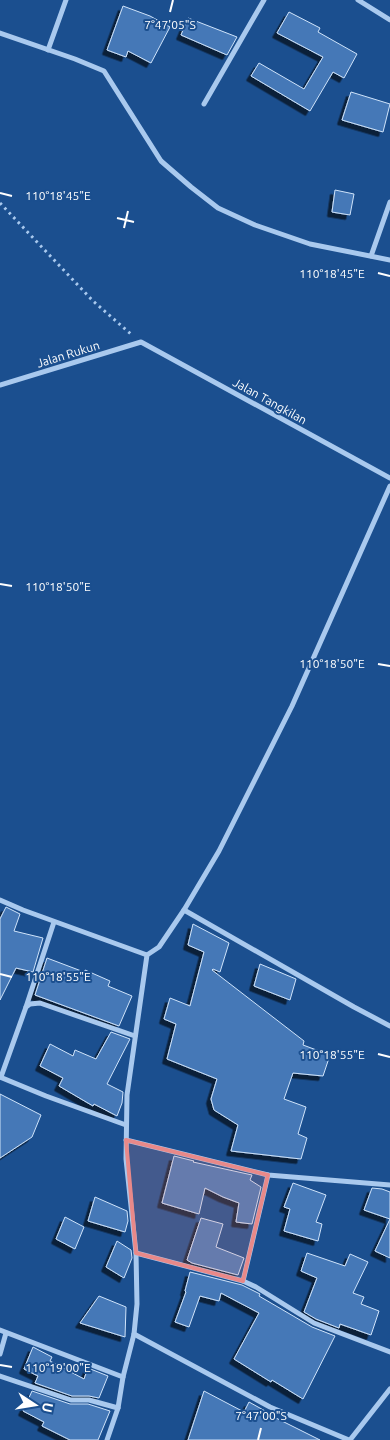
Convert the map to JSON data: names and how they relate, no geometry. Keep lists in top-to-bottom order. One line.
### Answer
{"streets":{"street":["Jalan Rukun","Jalan Tangkilan"]},"crossings":[["Jalan Rukun","Jalan Tangkilan"]],"north":"right","coordinates":["7°47'05\"S","110°18'45\"E","110°18'50\"E","110°18'55\"E","110°19'00\"E","7°47'00\"S"]}
